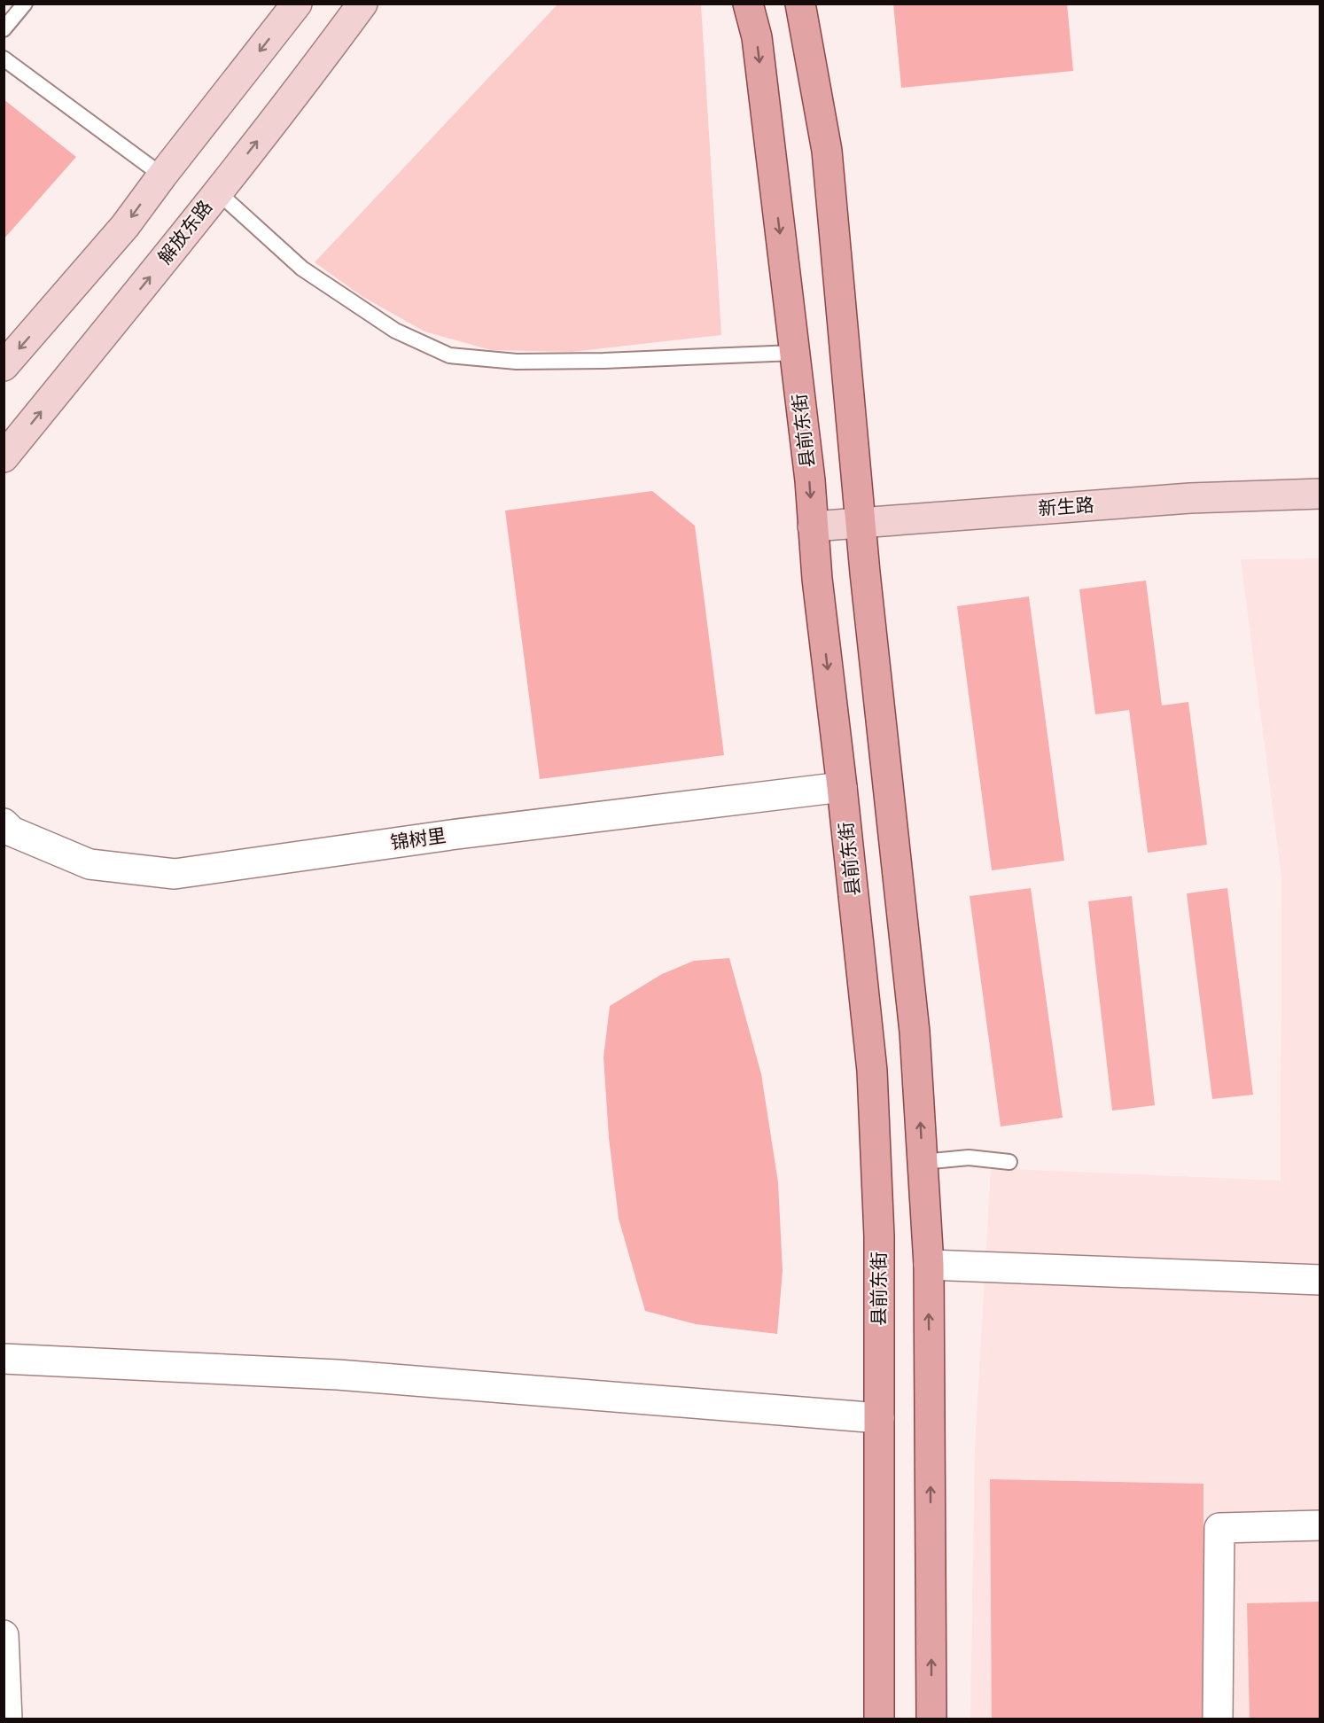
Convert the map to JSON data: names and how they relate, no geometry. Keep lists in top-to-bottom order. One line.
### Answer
{"streets":{"main road":["解放东路","县前东街","新生路"],"street":["锦树里"]},"crossings":[["县前东街","新生路"],["县前东街","锦树里"]]}
